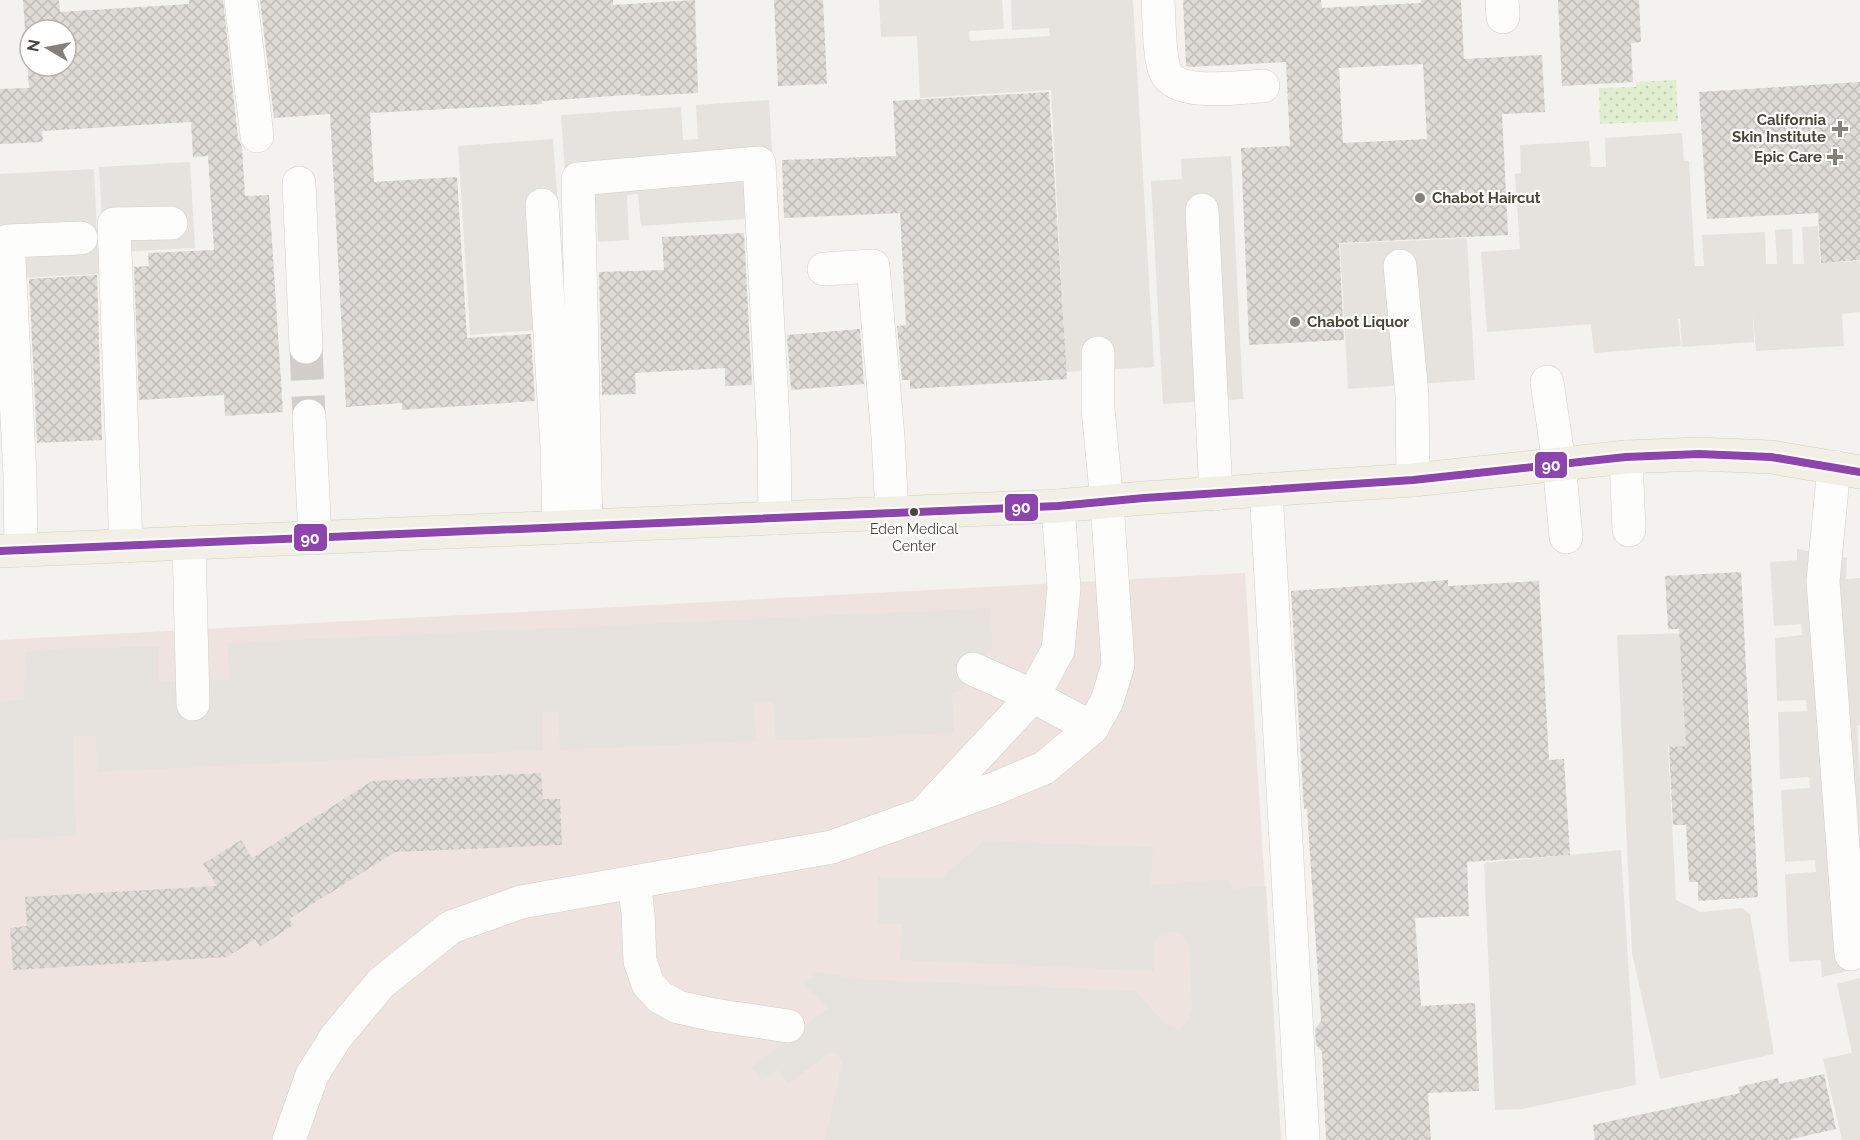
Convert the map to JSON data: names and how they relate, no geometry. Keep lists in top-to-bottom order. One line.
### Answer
{"places":{"health":["California Skin Institute","Epic Care"],"other":["Chabot Haircut","Chabot Liquor","Eden Medical Center"]},"lines":["transit line 90"],"north":"left"}
